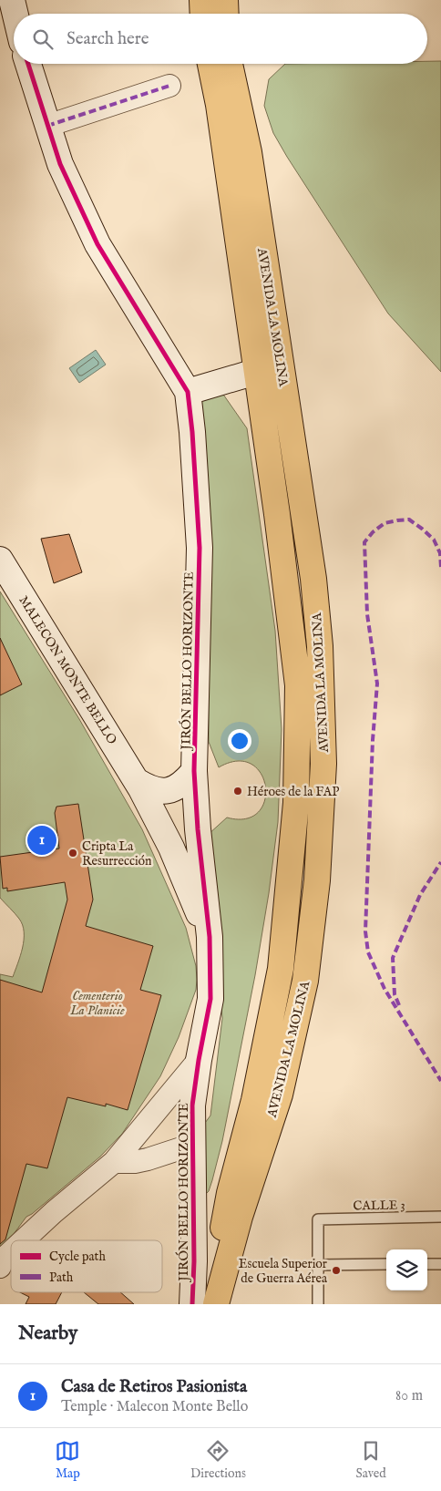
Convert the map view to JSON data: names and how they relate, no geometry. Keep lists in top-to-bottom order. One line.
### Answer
{"streets":{"main road":["AVENIDA LA MOLINA"],"street":["JIRÓN BELLO HORIZONTE","MALECON MONTE BELLO"],"lane":["CALLE 3"]},"crossings":[["JIRÓN BELLO HORIZONTE","MALECON MONTE BELLO"]],"parks":["Cementerio La Planicie"],"places":["Héroes de la FAP","Cripta La Resurrección","Escuela Superior de Guerra Aérea"],"legend":["Cycle path","Path"],"page":{"search":"Search here","pins":"1","heading":"Nearby","list":[{"mark":"1","name":"Casa de Retiros Pasionista","note":"Temple · Malecon Monte Bello","value":"80 m"}],"nav":["Map","Directions","Saved"]}}
